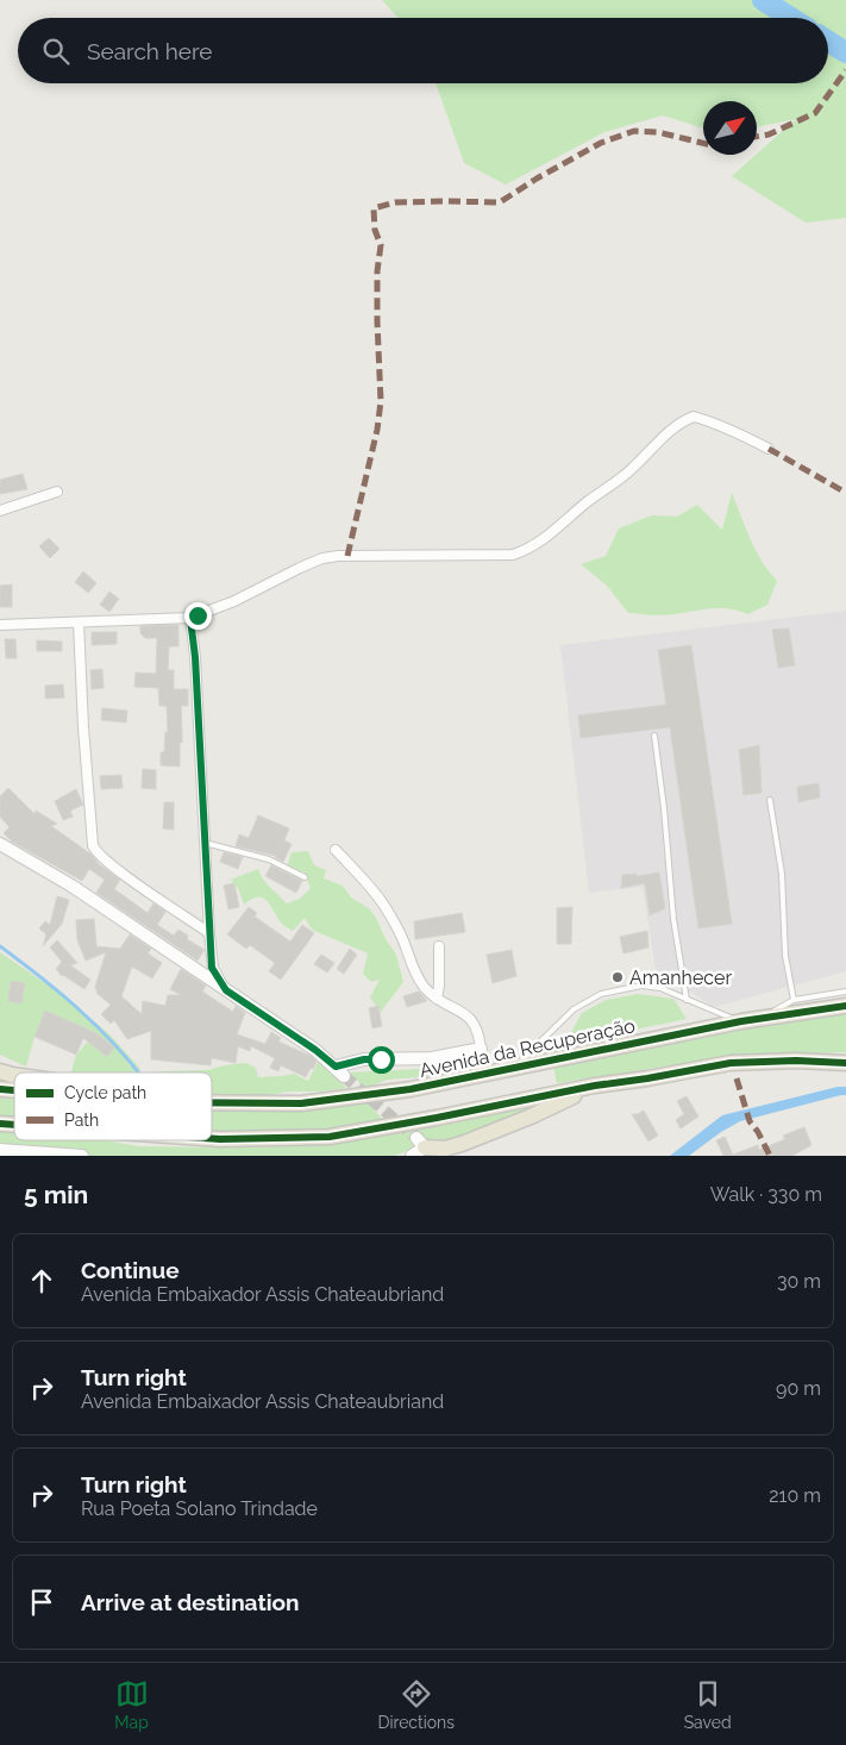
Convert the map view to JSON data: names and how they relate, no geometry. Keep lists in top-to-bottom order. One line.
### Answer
{"streets":{"highway":["Avenida da Recuperação"]},"places":["Amanhecer"],"legend":["Cycle path","Path"],"north":"top right","page":{"search":"Search here","heading":["5 min","Walk · 330 m"],"list":[["Continue","Avenida Embaixador Assis Chateaubriand","30 m"],["Turn right","Avenida Embaixador Assis Chateaubriand","90 m"],["Turn right","Rua Poeta Solano Trindade","210 m"],"Arrive at destination"],"nav":["Map","Directions","Saved"]}}
